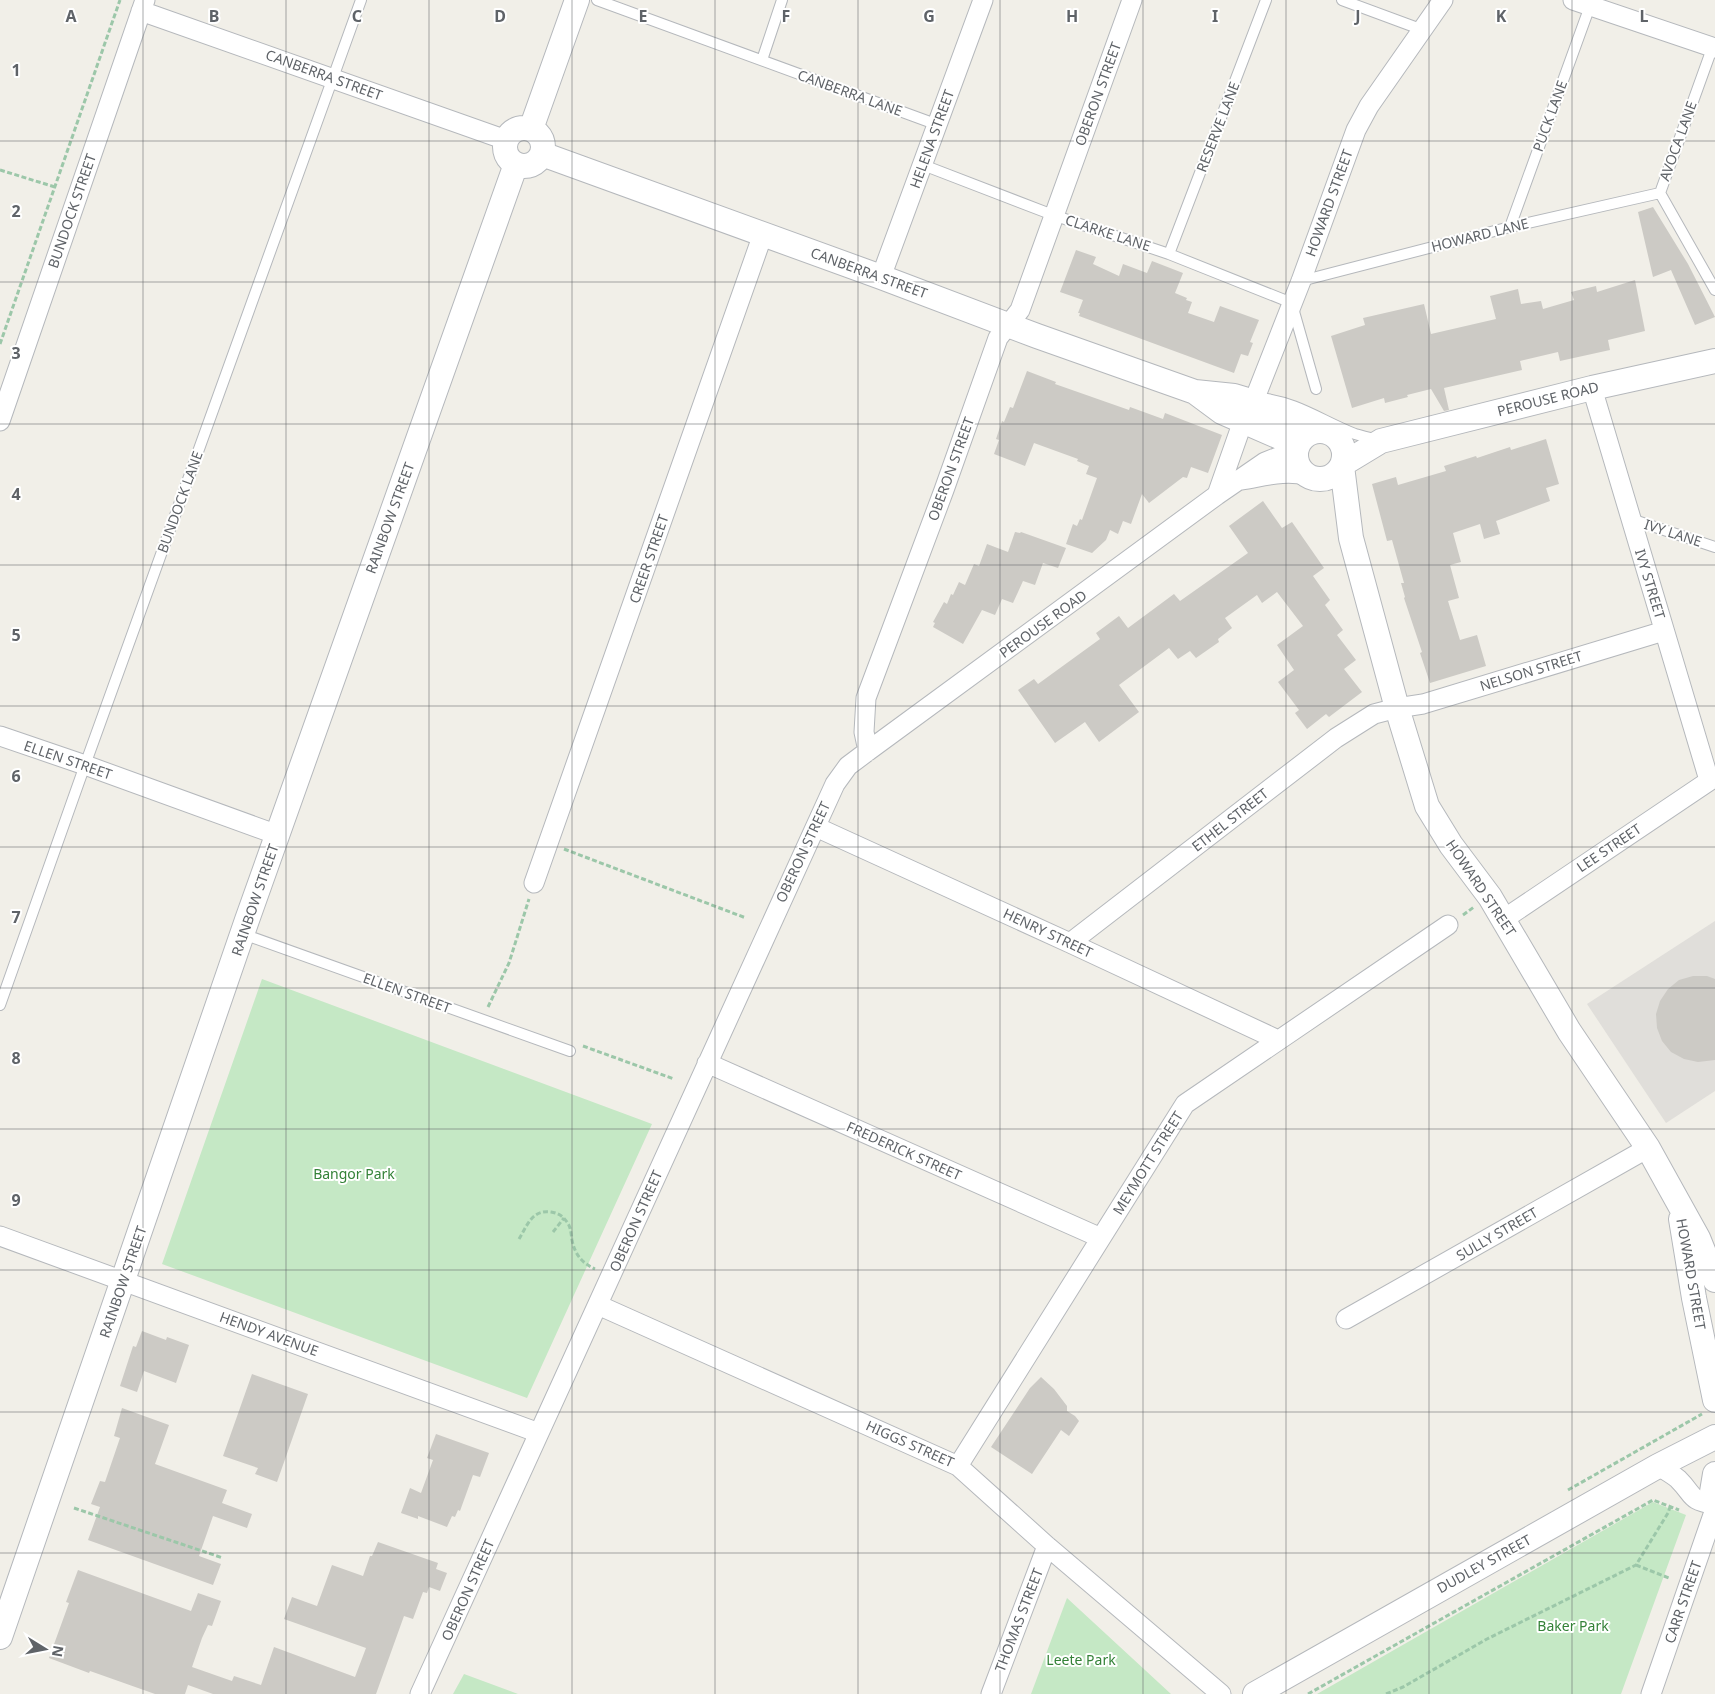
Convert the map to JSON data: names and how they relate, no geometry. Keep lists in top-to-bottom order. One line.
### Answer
{"streets":{"street":["CANBERRA STREET","OBERON STREET","HELENA STREET","HOWARD STREET","BUNDOCK STREET","PEROUSE ROAD","RAINBOW STREET","CREER STREET","IVY STREET","NELSON STREET","ELLEN STREET","ETHEL STREET","LEE STREET","HENRY STREET","FREDERICK STREET","MEYMOTT STREET","SULLY STREET","HENDY AVENUE","HIGGS STREET","DUDLEY STREET","CARR STREET","THOMAS STREET"],"lane":["CANBERRA LANE","PUCK LANE","RESERVE LANE","AVOCA LANE","CLARKE LANE","HOWARD LANE","BUNDOCK LANE","IVY LANE"]},"crossings":[["CANBERRA STREET","OBERON STREET"],["CANBERRA STREET","HELENA STREET"],["CANBERRA STREET","HOWARD STREET"],["CANBERRA STREET","BUNDOCK STREET"],["CANBERRA STREET","PEROUSE ROAD"],["CANBERRA STREET","BUNDOCK LANE"],["CANBERRA STREET","RAINBOW STREET"],["CANBERRA STREET","CREER STREET"],["CANBERRA LANE","HELENA STREET"],["OBERON STREET","CLARKE LANE"],["OBERON STREET","PEROUSE ROAD"],["OBERON STREET","HENRY STREET"],["OBERON STREET","FREDERICK STREET"],["OBERON STREET","HENDY AVENUE"],["OBERON STREET","HIGGS STREET"],["PUCK LANE","HOWARD LANE"],["RESERVE LANE","CLARKE LANE"],["HELENA STREET","CLARKE LANE"],["AVOCA LANE","HOWARD LANE"],["HOWARD STREET","CLARKE LANE"],["HOWARD STREET","HOWARD LANE"],["HOWARD STREET","PEROUSE ROAD"],["HOWARD STREET","NELSON STREET"],["HOWARD STREET","ETHEL STREET"],["HOWARD STREET","LEE STREET"],["HOWARD STREET","SULLY STREET"],["PEROUSE ROAD","IVY STREET"],["BUNDOCK LANE","ELLEN STREET"],["RAINBOW STREET","ELLEN STREET"],["RAINBOW STREET","HENDY AVENUE"],["IVY LANE","IVY STREET"],["IVY STREET","NELSON STREET"],["IVY STREET","LEE STREET"],["NELSON STREET","ETHEL STREET"],["ETHEL STREET","HENRY STREET"],["HENRY STREET","MEYMOTT STREET"],["FREDERICK STREET","MEYMOTT STREET"],["MEYMOTT STREET","HIGGS STREET"],["HIGGS STREET","THOMAS STREET"]],"parks":["Bangor Park","Baker Park","Leete Park"],"north":"right","grid":{"columns":["A","B","C","D","E","F","G","H","I","J","K","L"],"rows":["1","2","3","4","5","6","7","8","9"]}}
